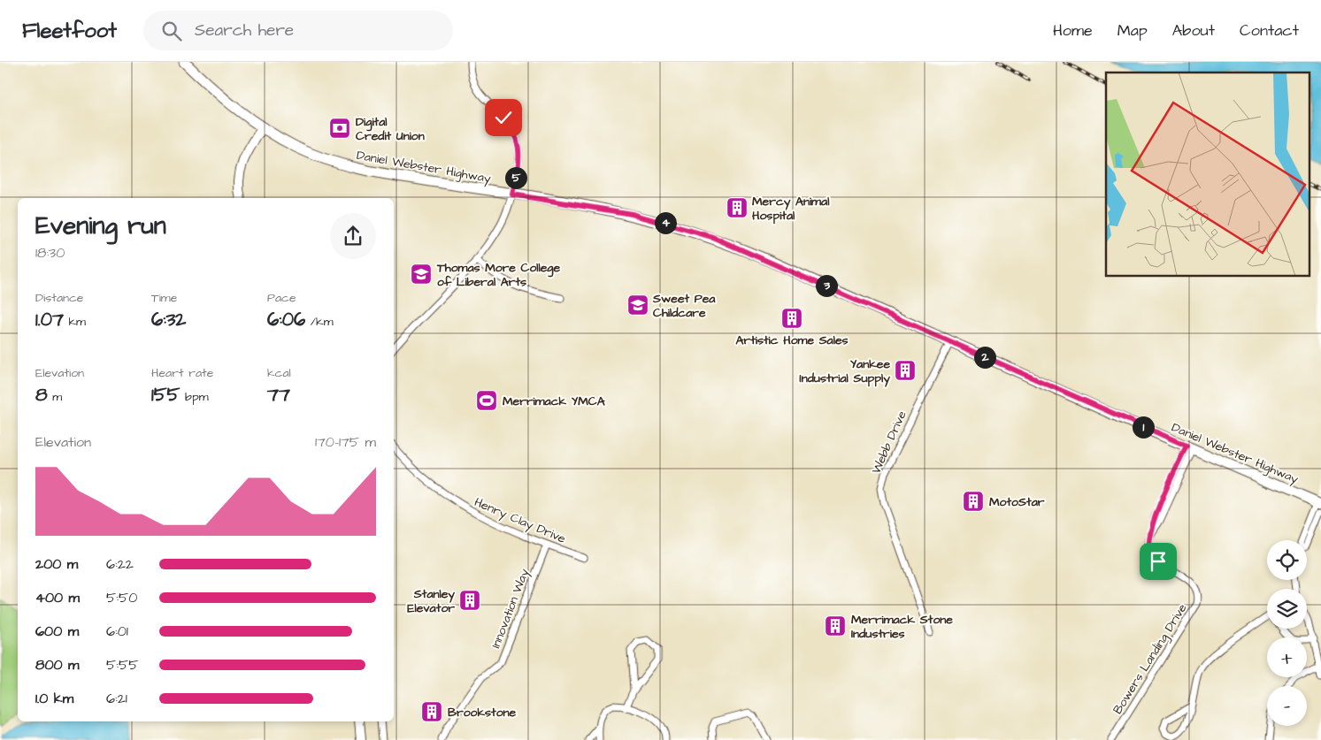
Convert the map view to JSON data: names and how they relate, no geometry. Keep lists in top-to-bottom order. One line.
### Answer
{"streets":{"main road":["Daniel Webster Highway"],"street":["Webb Drive","Henry Clay Drive","Innovation Way","Bowers Landing Drive"]},"crossings":[["Daniel Webster Highway","Webb Drive"],["Daniel Webster Highway","Bowers Landing Drive"],["Henry Clay Drive","Innovation Way"]],"places":{"bank":["Digital Credit Union"],"building":["Mercy Animal Hospital","Artistic Home Sales","Yankee Industrial Supply","MotoStar","Stanley Elevator","Merrimack Stone Industries","Brookstone"],"school or university":["Thomas More College of Liberal Arts","Sweet Pea Childcare"],"sports":["Merrimack YMCA"]},"page":{"header":"Fleetfoot","search":"Search here","nav":["Home","Map","About","Contact"],"pins":["5","4","3","2","1"],"heading":["Evening run","18:30"],"stats":[["Distance","1.07 km"],["Time","6:32"],["Pace","6:06 /km"],["Elevation","8 m"],["Heart rate","155 bpm"],["kcal","77"]],"chart":["Elevation","170–175 m"],"map_buttons":["+","−"],"list":[{"name":"200 m","note":"6:22"},{"name":"400 m","note":"5:50"},{"name":"600 m","note":"6:01"},{"name":"800 m","note":"5:55"},{"name":"1.0 km","note":"6:21"}]}}
